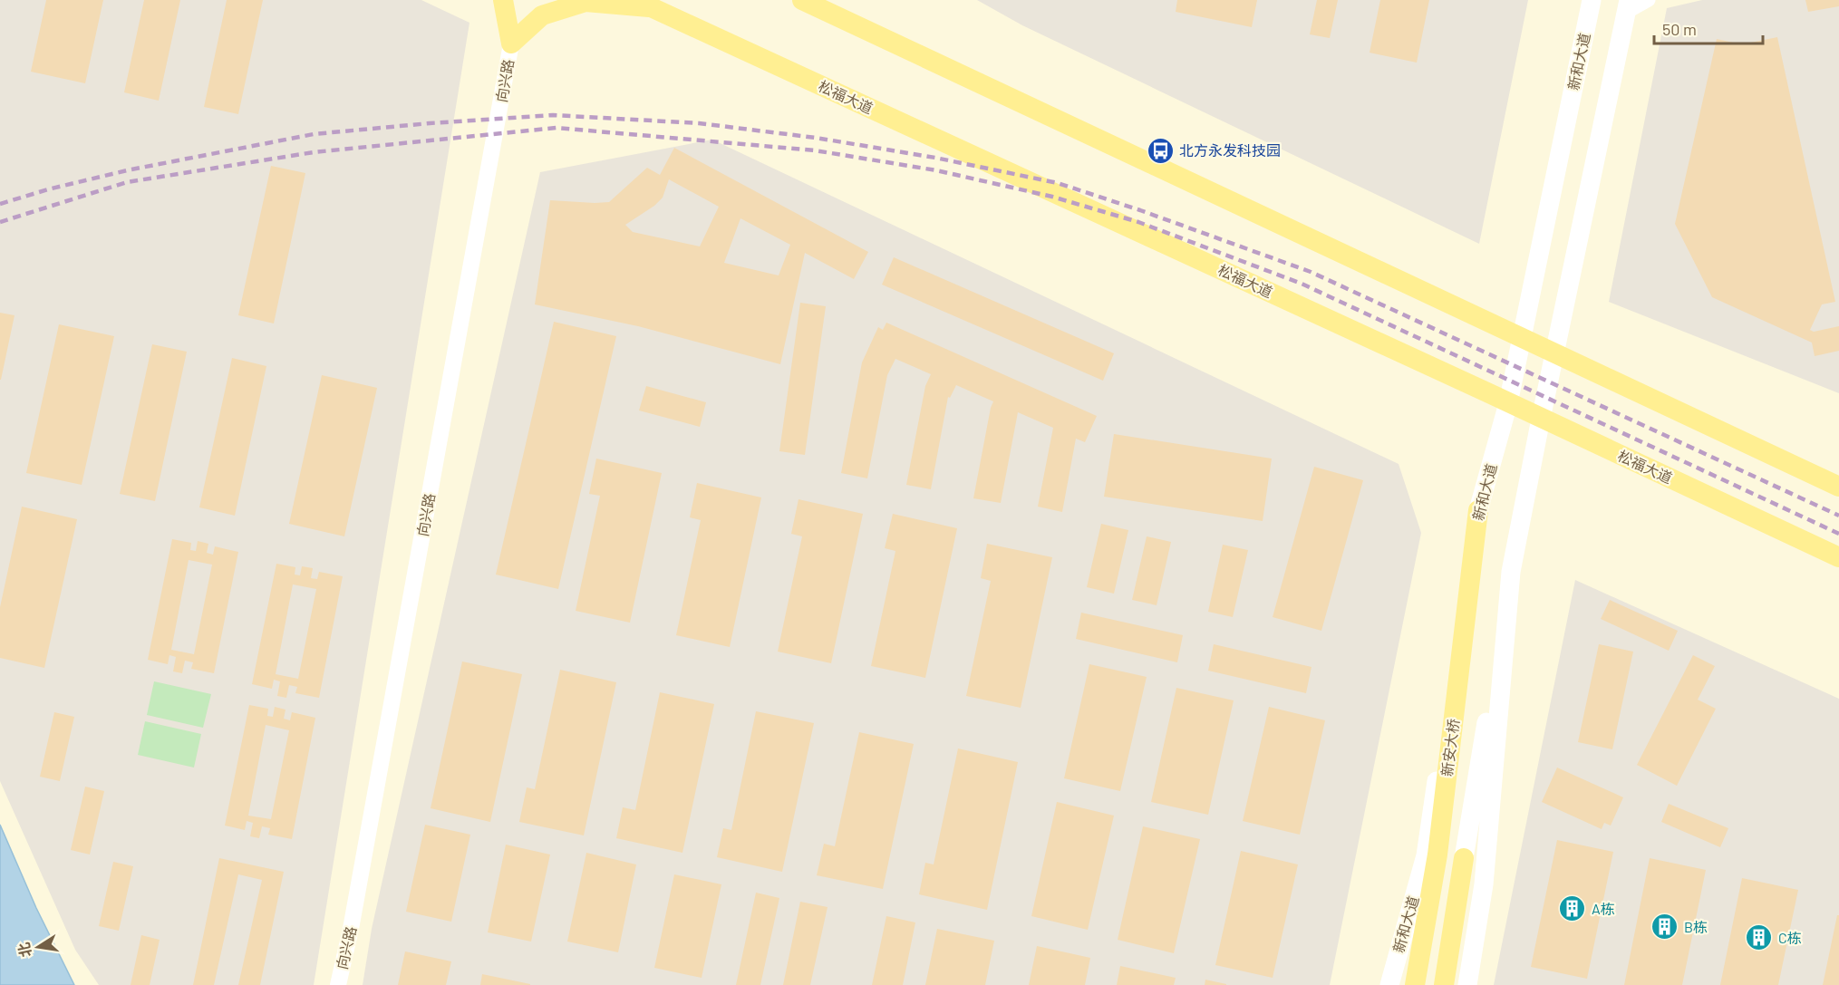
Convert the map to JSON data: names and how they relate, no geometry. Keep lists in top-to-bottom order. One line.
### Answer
{"streets":{"main road":["新和大道","松福大道","新安大桥"],"street":["向兴路"]},"crossings":[["新和大道","松福大道"],["新和大道","新安大桥"],["向兴路","松福大道"]],"places":{"bus stop":["北方永发科技园"],"building":["A栋","B栋","C栋"]},"scale_bar":"50 m","north":"left"}
